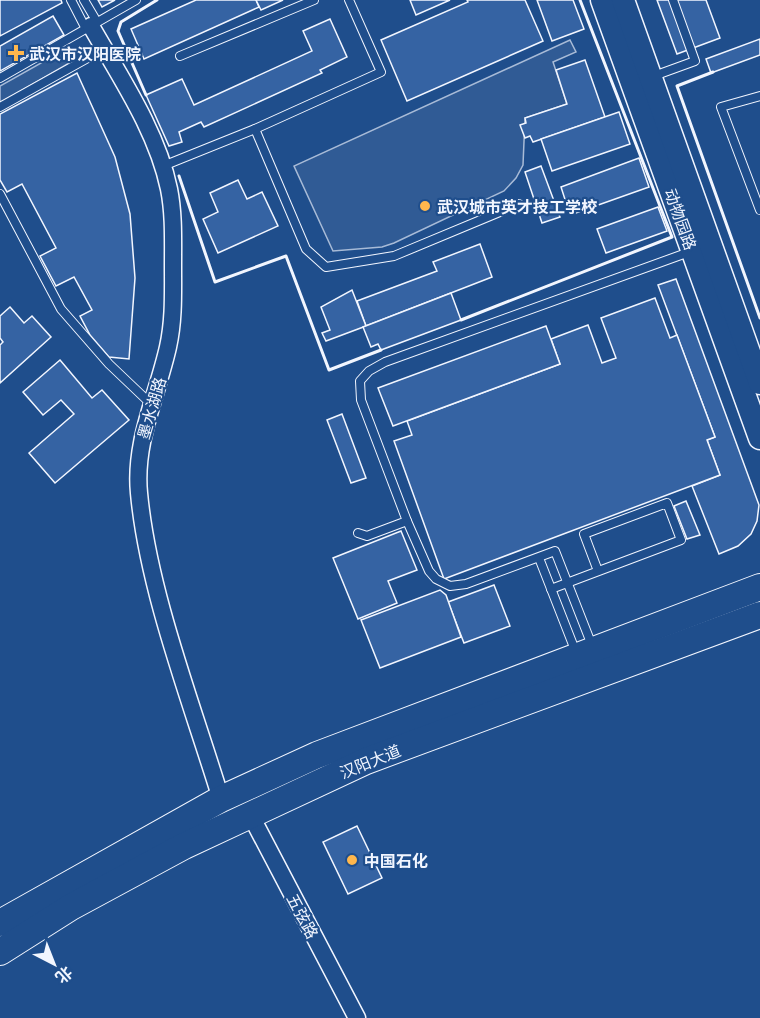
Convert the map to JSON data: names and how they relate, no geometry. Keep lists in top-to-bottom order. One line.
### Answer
{"streets":{"main road":["汉阳大道"],"street":["动物园路","墨水湖路","五弦路"]},"crossings":[["墨水湖路","汉阳大道"],["汉阳大道","五弦路"]],"places":{"health":["武汉市汉阳医院"],"other":["武汉城市英才技工学校","中国石化"]},"north":"bottom right"}
